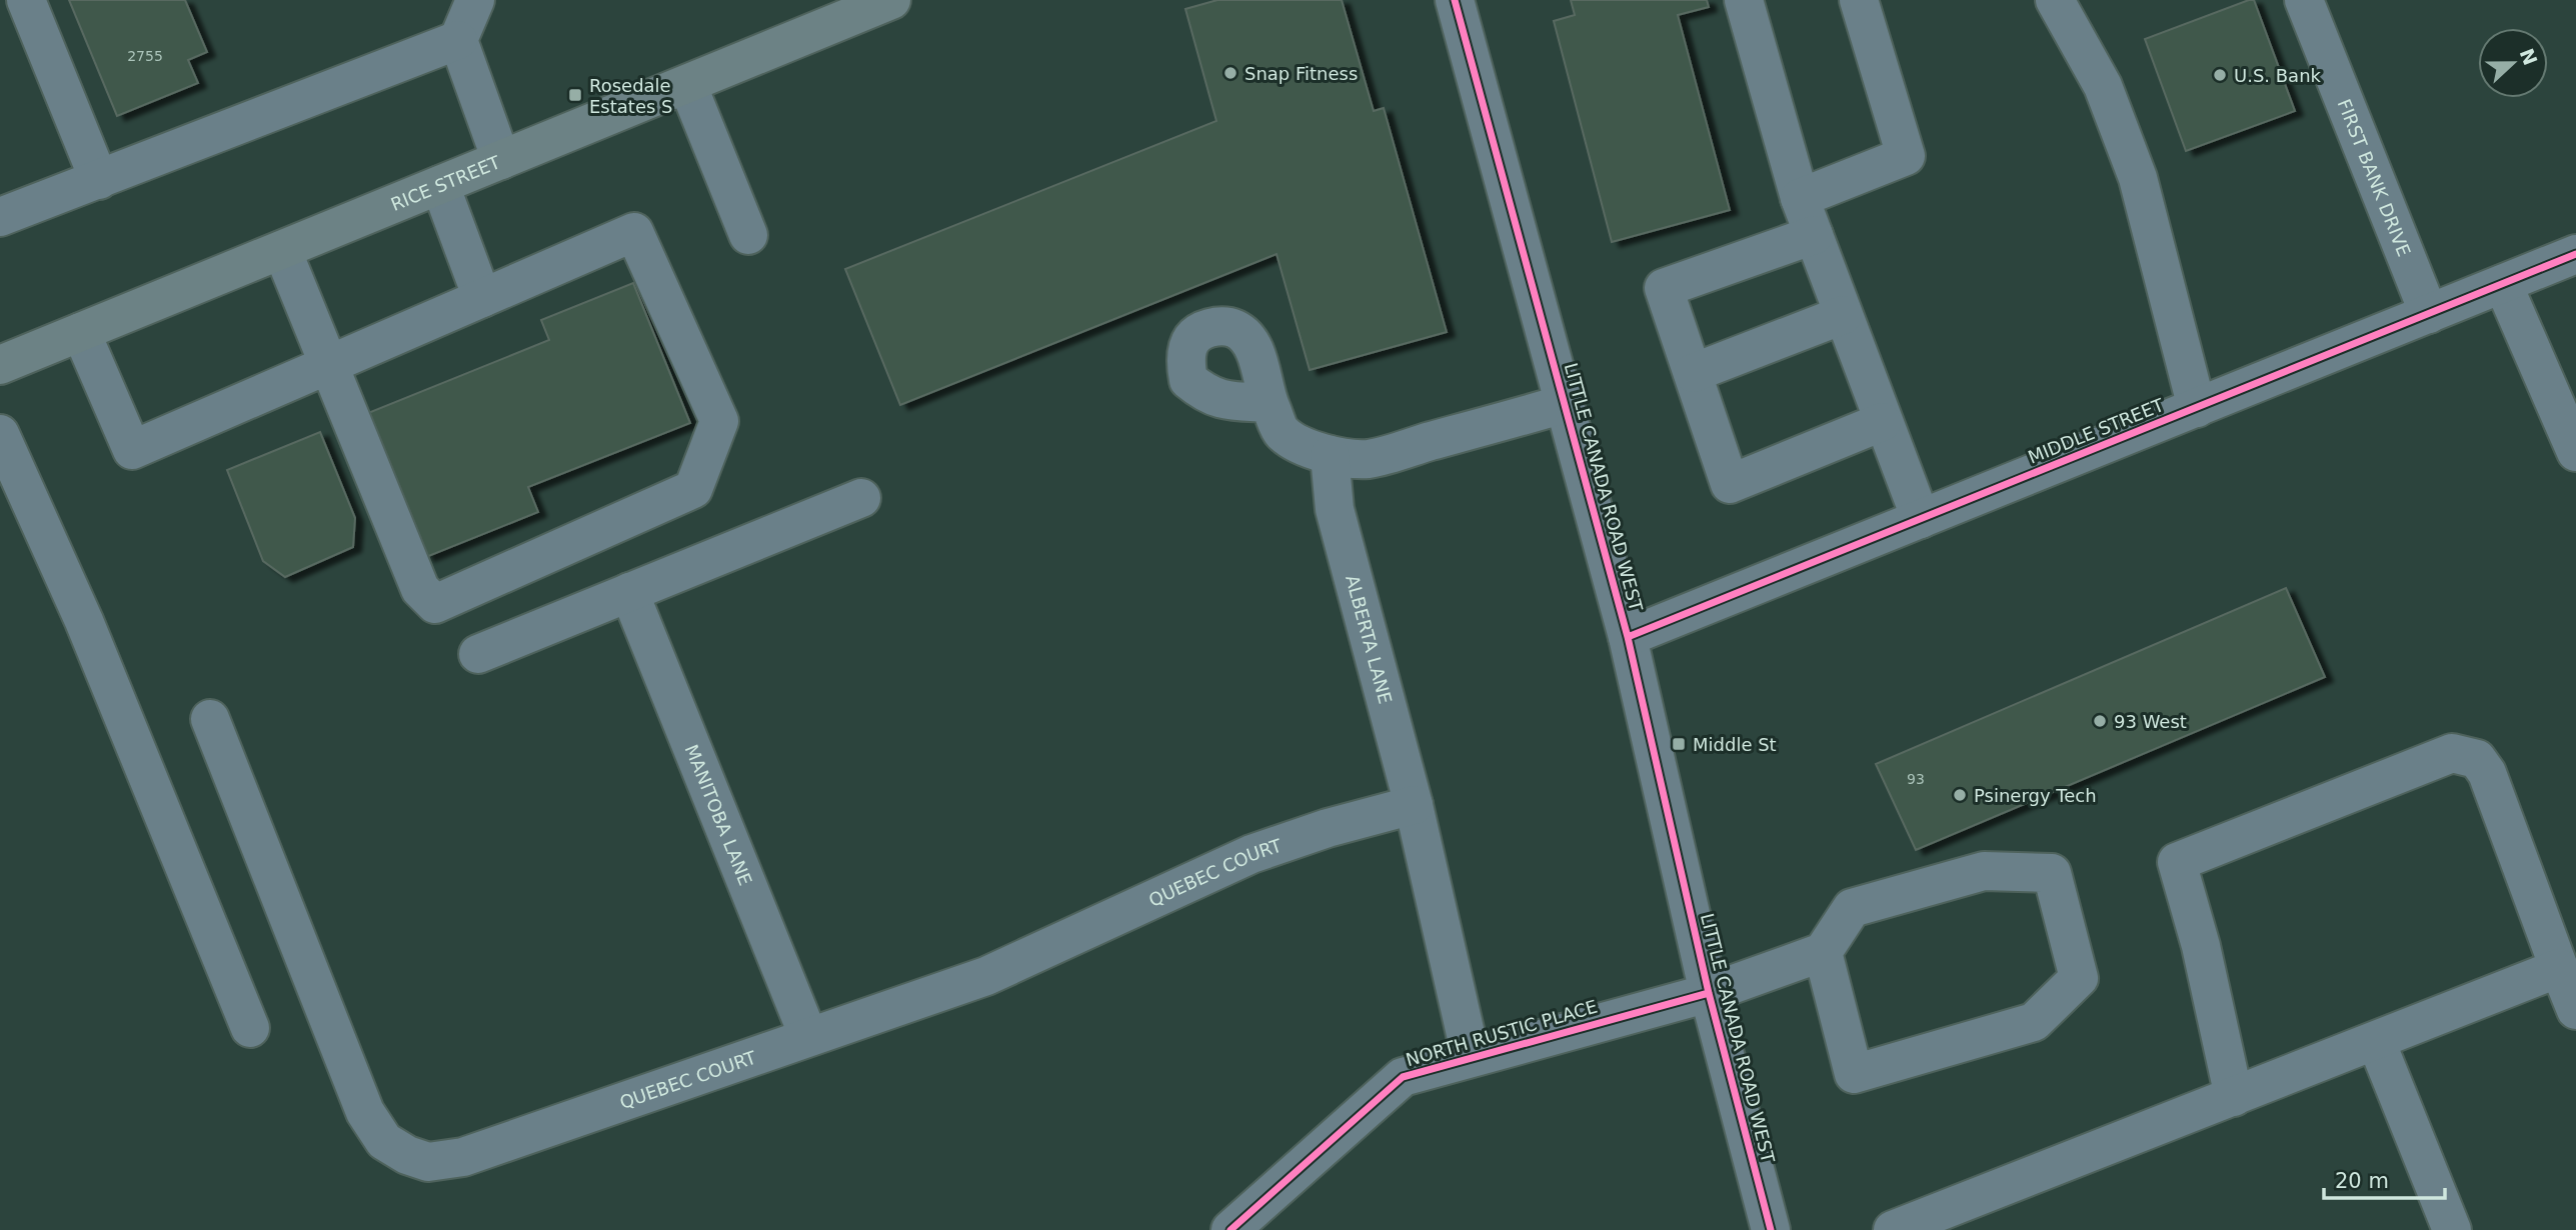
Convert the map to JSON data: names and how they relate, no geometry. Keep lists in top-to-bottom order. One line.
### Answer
{"streets":{"main road":["RICE STREET"],"street":["FIRST BANK DRIVE","MIDDLE STREET","LITTLE CANADA ROAD WEST","ALBERTA LANE","MANITOBA LANE","QUEBEC COURT","NORTH RUSTIC PLACE"]},"crossings":[["FIRST BANK DRIVE","MIDDLE STREET"],["MIDDLE STREET","LITTLE CANADA ROAD WEST"],["LITTLE CANADA ROAD WEST","NORTH RUSTIC PLACE"],["ALBERTA LANE","QUEBEC COURT"],["ALBERTA LANE","NORTH RUSTIC PLACE"],["MANITOBA LANE","QUEBEC COURT"]],"places":{"other":["Snap Fitness","U.S. Bank","93 West","Psinergy Tech"],"transit":["Rosedale Estates S","Middle St"]},"house_numbers":["2755","93"],"scale_bar":"20 m","north":"right"}
